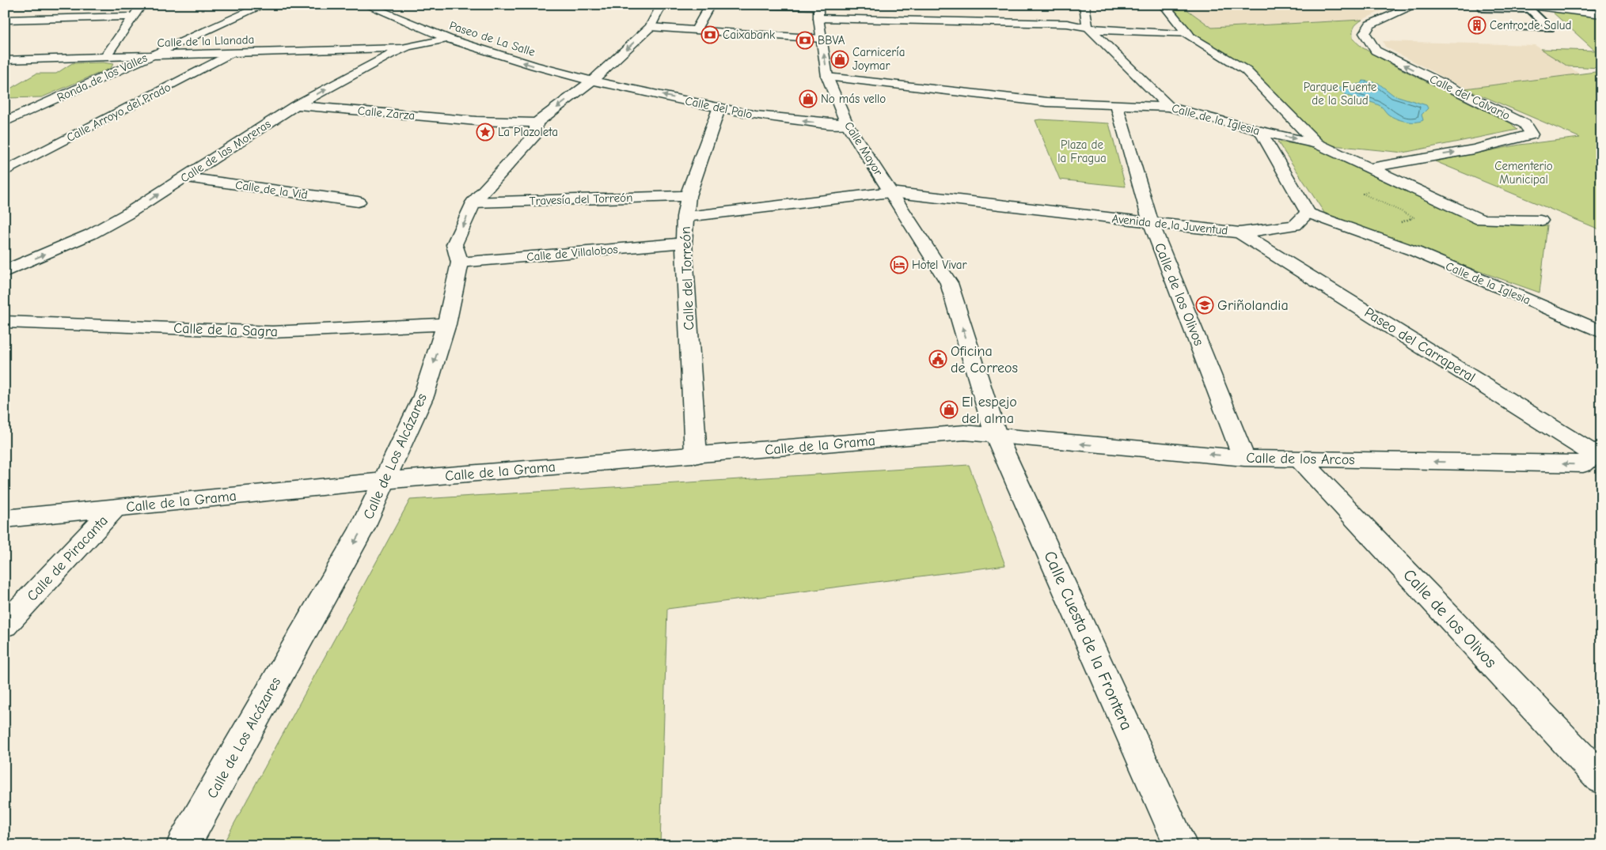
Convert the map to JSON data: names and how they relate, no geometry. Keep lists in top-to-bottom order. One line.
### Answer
{"streets":{"street":["Paseo de La Salle","Calle de la Llanada","Ronda de los Valles","Calle del Calvario","Calle del Palo","Calle Arroyo del Prado","Calle Zarza","Calle de la Iglesia","Calle Mayor","Calle de las Moreras","Calle de la Vid","Travesía del Torreón","Avenida de la Juventud","Calle de Villalobos","Calle del Torreón","Calle de los Olivos","Calle de la Sagra","Paseo del Carraperal","Calle de la Grama","Calle de Los Alcázares","Calle de los Arcos","Calle de Piracanta","Calle Cuesta de la Frontera"]},"crossings":[["Paseo de La Salle","Calle del Palo"],["Paseo de La Salle","Calle de las Moreras"],["Paseo de La Salle","Calle de Los Alcázares"],["Calle de la Llanada","Ronda de los Valles"],["Calle de la Llanada","Calle Arroyo del Prado"],["Calle de la Llanada","Calle de las Moreras"],["Calle del Calvario","Calle de la Iglesia"],["Calle del Palo","Calle Mayor"],["Calle del Palo","Calle del Torreón"],["Calle del Palo","Calle de Los Alcázares"],["Calle Zarza","Calle de las Moreras"],["Calle Zarza","Calle de Los Alcázares"],["Calle de la Iglesia","Calle Mayor"],["Calle de la Iglesia","Avenida de la Juventud"],["Calle de la Iglesia","Calle de los Olivos"],["Calle Mayor","Avenida de la Juventud"],["Calle Mayor","Calle de la Grama"],["Calle Mayor","Calle de los Arcos"],["Calle Mayor","Calle Cuesta de la Frontera"],["Calle de las Moreras","Calle de la Vid"],["Travesía del Torreón","Calle del Torreón"],["Travesía del Torreón","Calle de Los Alcázares"],["Avenida de la Juventud","Calle de los Olivos"],["Avenida de la Juventud","Paseo del Carraperal"],["Calle de Villalobos","Calle del Torreón"],["Calle de Villalobos","Calle de Los Alcázares"],["Calle del Torreón","Calle de la Grama"],["Calle de los Olivos","Calle de los Arcos"],["Calle de la Sagra","Calle de Los Alcázares"],["Paseo del Carraperal","Calle de los Arcos"],["Calle de la Grama","Calle de Los Alcázares"],["Calle de la Grama","Calle de los Arcos"],["Calle de la Grama","Calle de Piracanta"],["Calle de la Grama","Calle Cuesta de la Frontera"],["Calle de los Arcos","Calle Cuesta de la Frontera"]],"one_way":["Paseo de La Salle","Calle Mayor","Calle de las Moreras","Calle de Los Alcázares","Calle de los Arcos"],"parks":["Parque Fuente de la Salud","Plaza de la Fragua","Cementerio Municipal"],"places":{"building":["Centro de Salud"],"bank":["Caixabank","BBVA"],"shop":["Carnicería Joymar","No más vello","El espejo del alma"],"place":["La Plazoleta"],"hotel":["Hotel Vivar"],"school or university":["Griñolandia"],"public building":["Oficina de Correos"]}}
